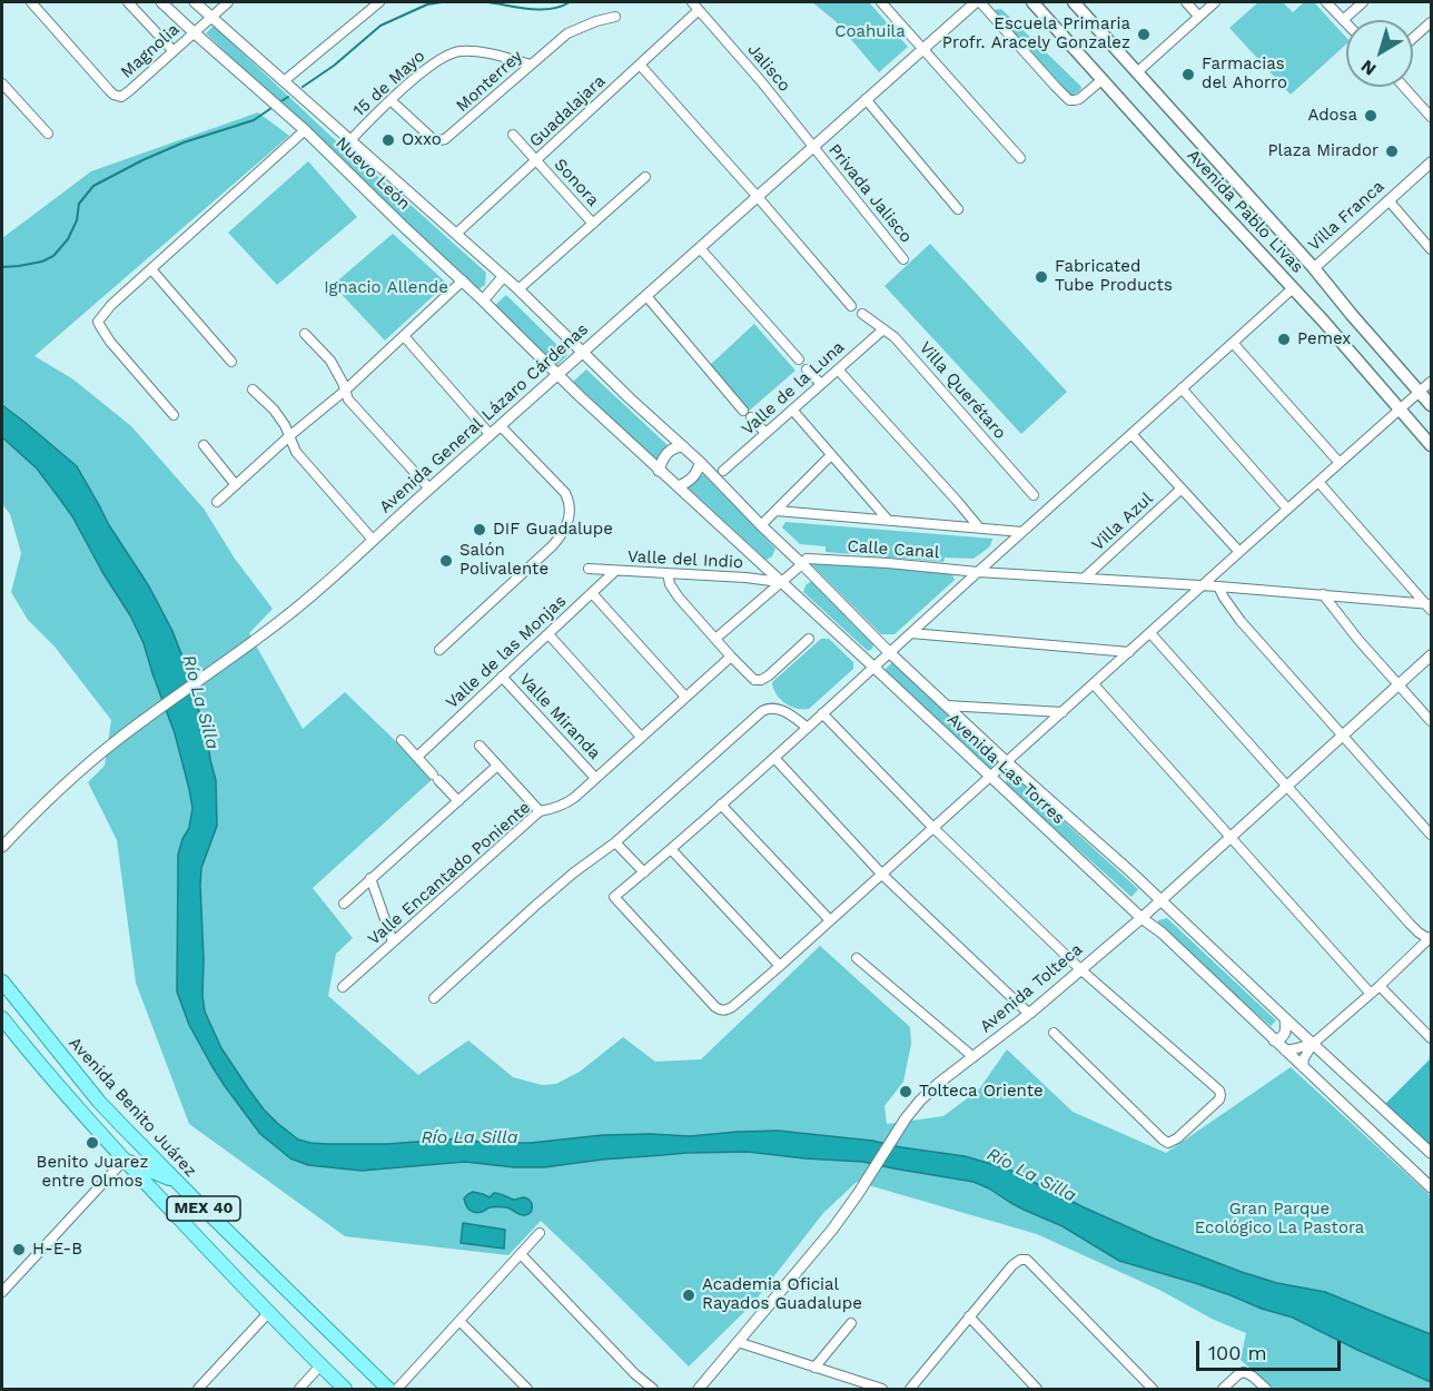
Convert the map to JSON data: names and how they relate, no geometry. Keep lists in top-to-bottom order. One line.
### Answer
{"streets":{"main road":["Avenida Pablo Livas","Avenida Benito Juárez","MEX 40"],"street":["Magnolia","Jalisco","Monterrey","15 de Mayo","Guadalajara","Nuevo León","Sonora","Privada Jalisco","Villa Franca","Valle de la Luna","Villa Querétaro","Avenida General Lázaro Cárdenas","Villa Azul","Calle Canal","Valle del Indio","Valle de las Monjas","Valle Miranda","Avenida Las Torres","Valle Encantado Poniente","Avenida Tolteca"]},"crossings":[["Magnolia","Nuevo León"],["Jalisco","Guadalajara"],["Jalisco","Privada Jalisco"],["Jalisco","Avenida General Lázaro Cárdenas"],["Monterrey","15 de Mayo"],["15 de Mayo","Nuevo León"],["Guadalajara","Nuevo León"],["Guadalajara","Sonora"],["Nuevo León","Avenida General Lázaro Cárdenas"],["Nuevo León","Avenida Las Torres"],["Privada Jalisco","Avenida General Lázaro Cárdenas"],["Avenida Pablo Livas","Villa Franca"],["Valle de la Luna","Villa Querétaro"],["Avenida General Lázaro Cárdenas","Avenida Las Torres"],["Villa Azul","Calle Canal"],["Calle Canal","Avenida Las Torres"],["Valle del Indio","Valle de las Monjas"],["Valle del Indio","Avenida Las Torres"],["Valle de las Monjas","Valle Miranda"],["Valle Miranda","Valle Encantado Poniente"],["Avenida Las Torres","Avenida Tolteca"]],"water":["Río La Silla"],"parks":["Coahuila","Ignacio Allende","Gran Parque Ecológico La Pastora"],"places":["Escuela Primaria Profr. Aracely Gonzalez","Farmacias del Ahorro","Adosa","Oxxo","Plaza Mirador","Fabricated Tube Products","Pemex","DIF Guadalupe","Salón Polivalente","Tolteca Oriente","Benito Juarez entre Olmos","H-E-B","Academia Oficial Rayados Guadalupe"],"scale_bar":"100 m","north":"bottom left"}
